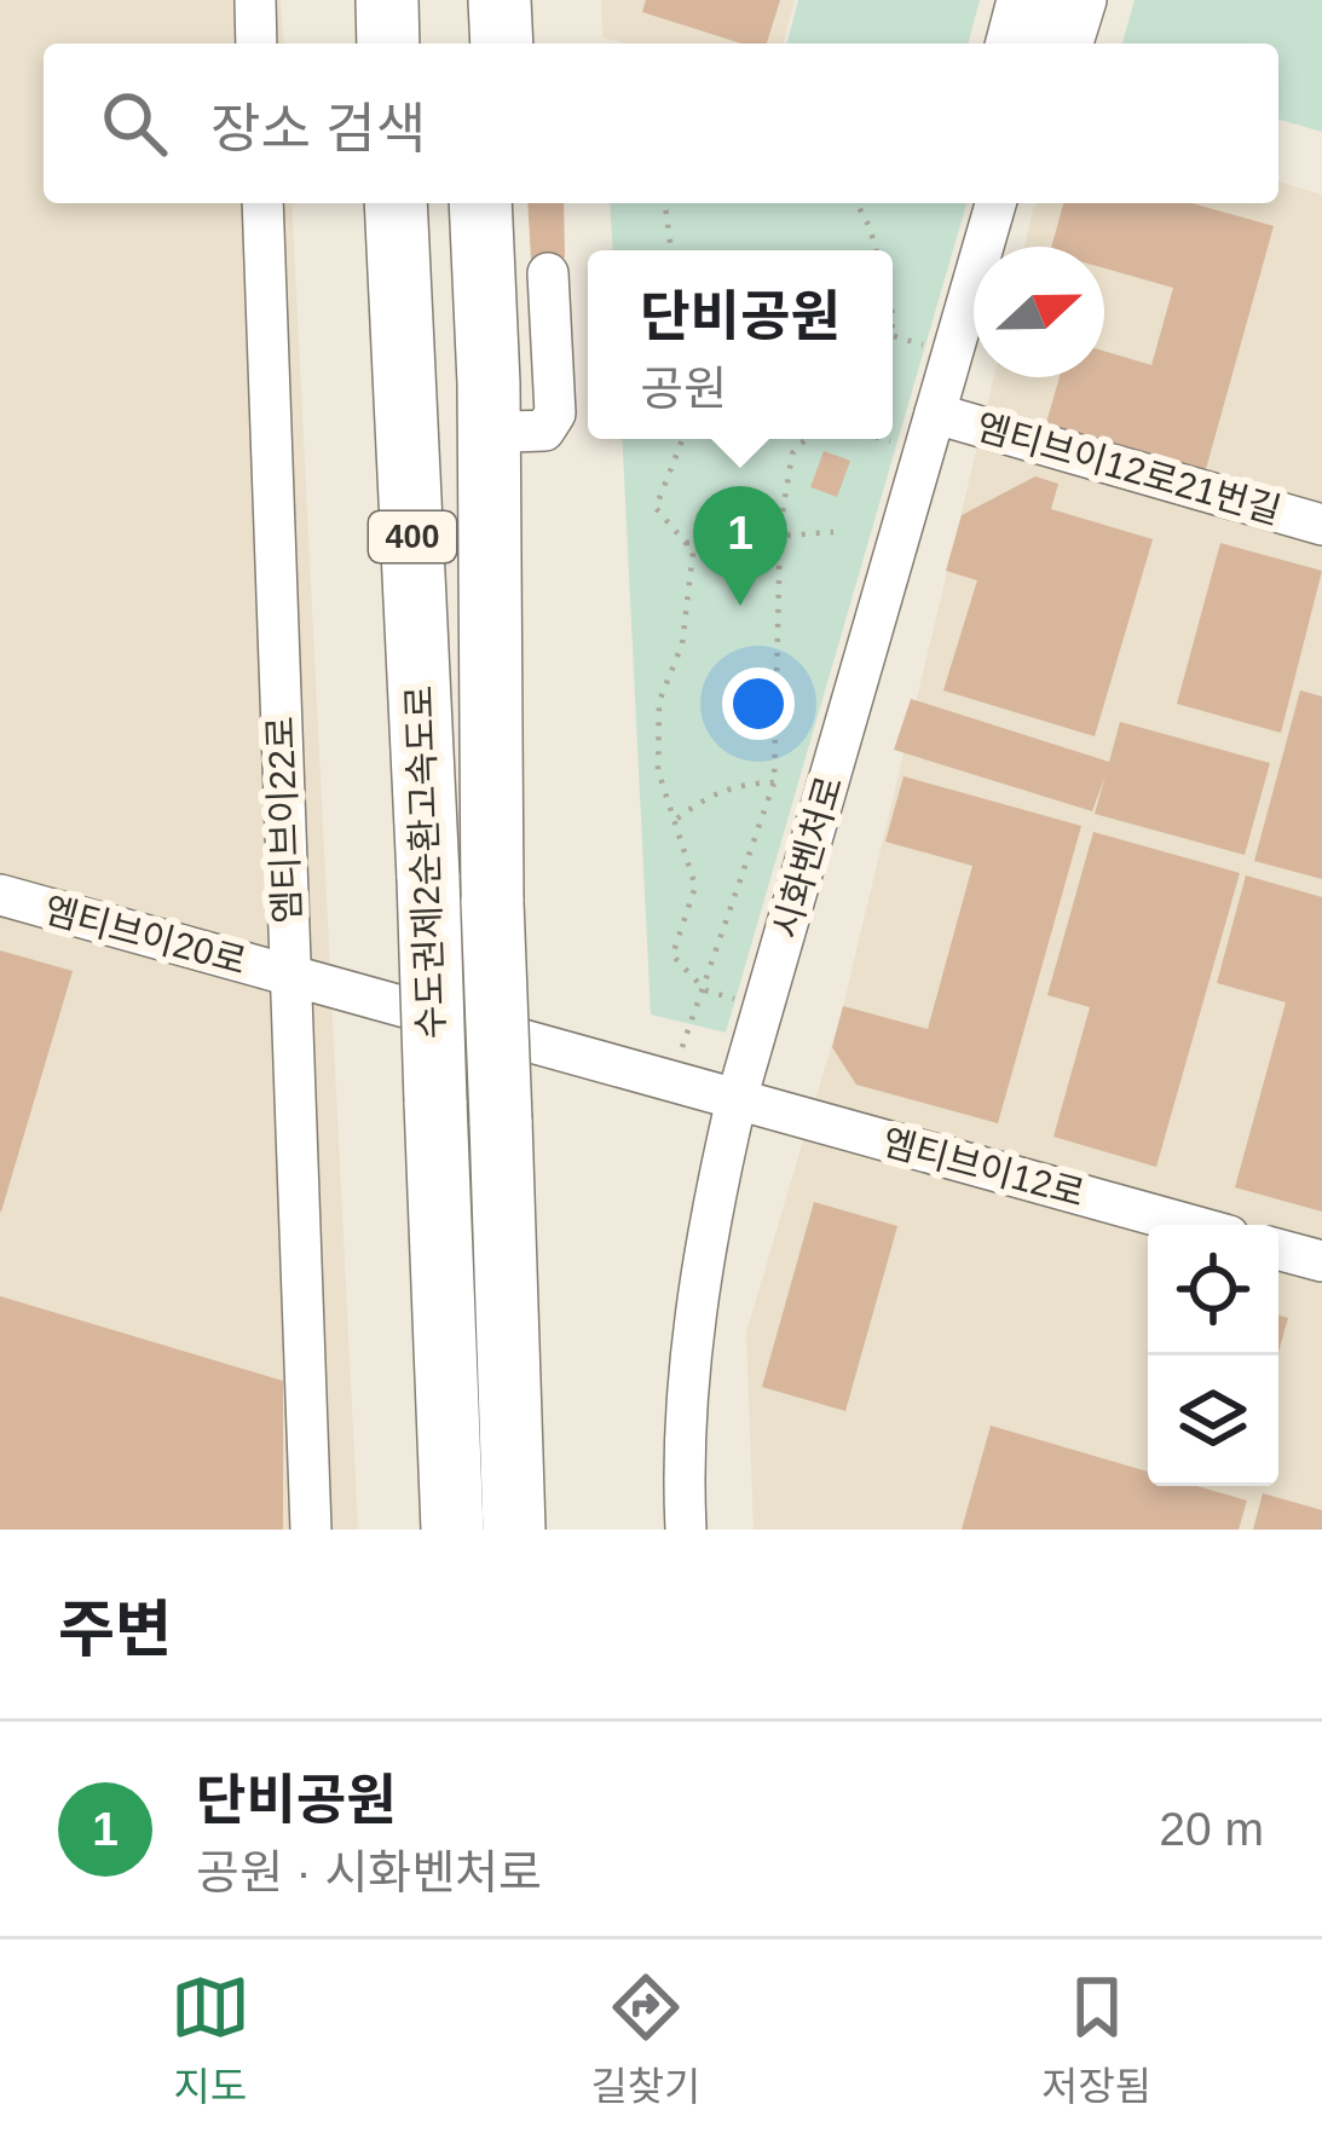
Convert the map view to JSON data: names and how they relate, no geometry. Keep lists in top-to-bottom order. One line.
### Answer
{"streets":{"highway":["400","수도권제2순환고속도로"],"street":["엠티브이12로21번길","엠티브이22로","시화벤처로","엠티브이20로","엠티브이12로"]},"crossings":[["엠티브이12로21번길","시화벤처로"],["엠티브이22로","엠티브이20로"],["시화벤처로","엠티브이12로"],["엠티브이20로","엠티브이12로"]],"north":"right","page":{"search":"장소 검색","popup":["단비공원","공원"],"pins":"1","heading":"주변","list":[{"mark":"1","name":"단비공원","note":"공원 · 시화벤처로","value":"20 m"}],"nav":["지도","길찾기","저장됨"]}}
